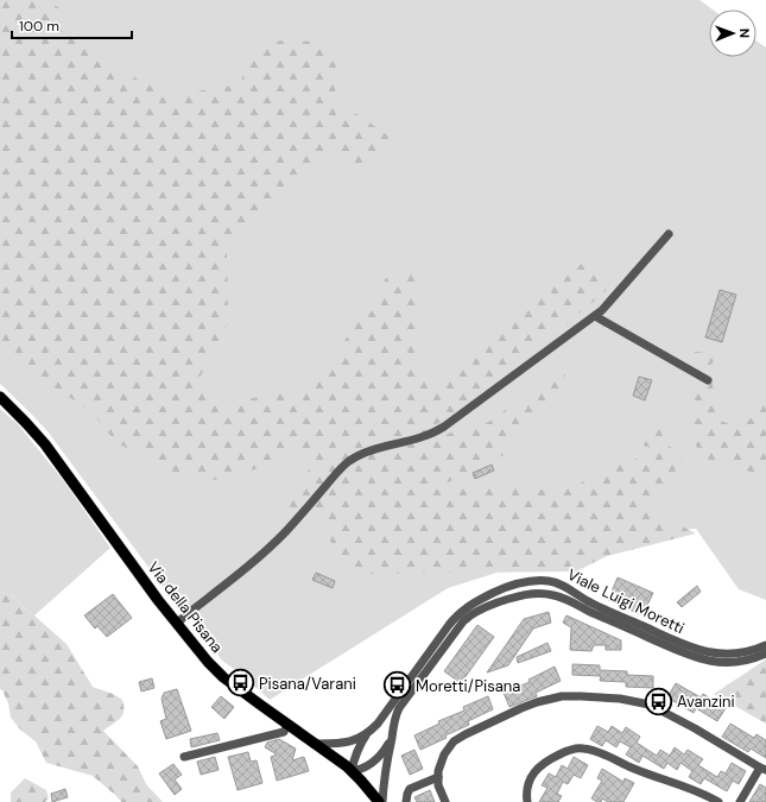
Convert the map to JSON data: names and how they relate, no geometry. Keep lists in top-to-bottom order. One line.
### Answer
{"streets":{"main road":["Via della Pisana"],"street":["Viale Luigi Moretti"]},"crossings":[["Viale Luigi Moretti","Via della Pisana"]],"places":{"bus stop":["Pisana/Varani","Moretti/Pisana","Avanzini"]},"scale_bar":"100 m","north":"right"}
